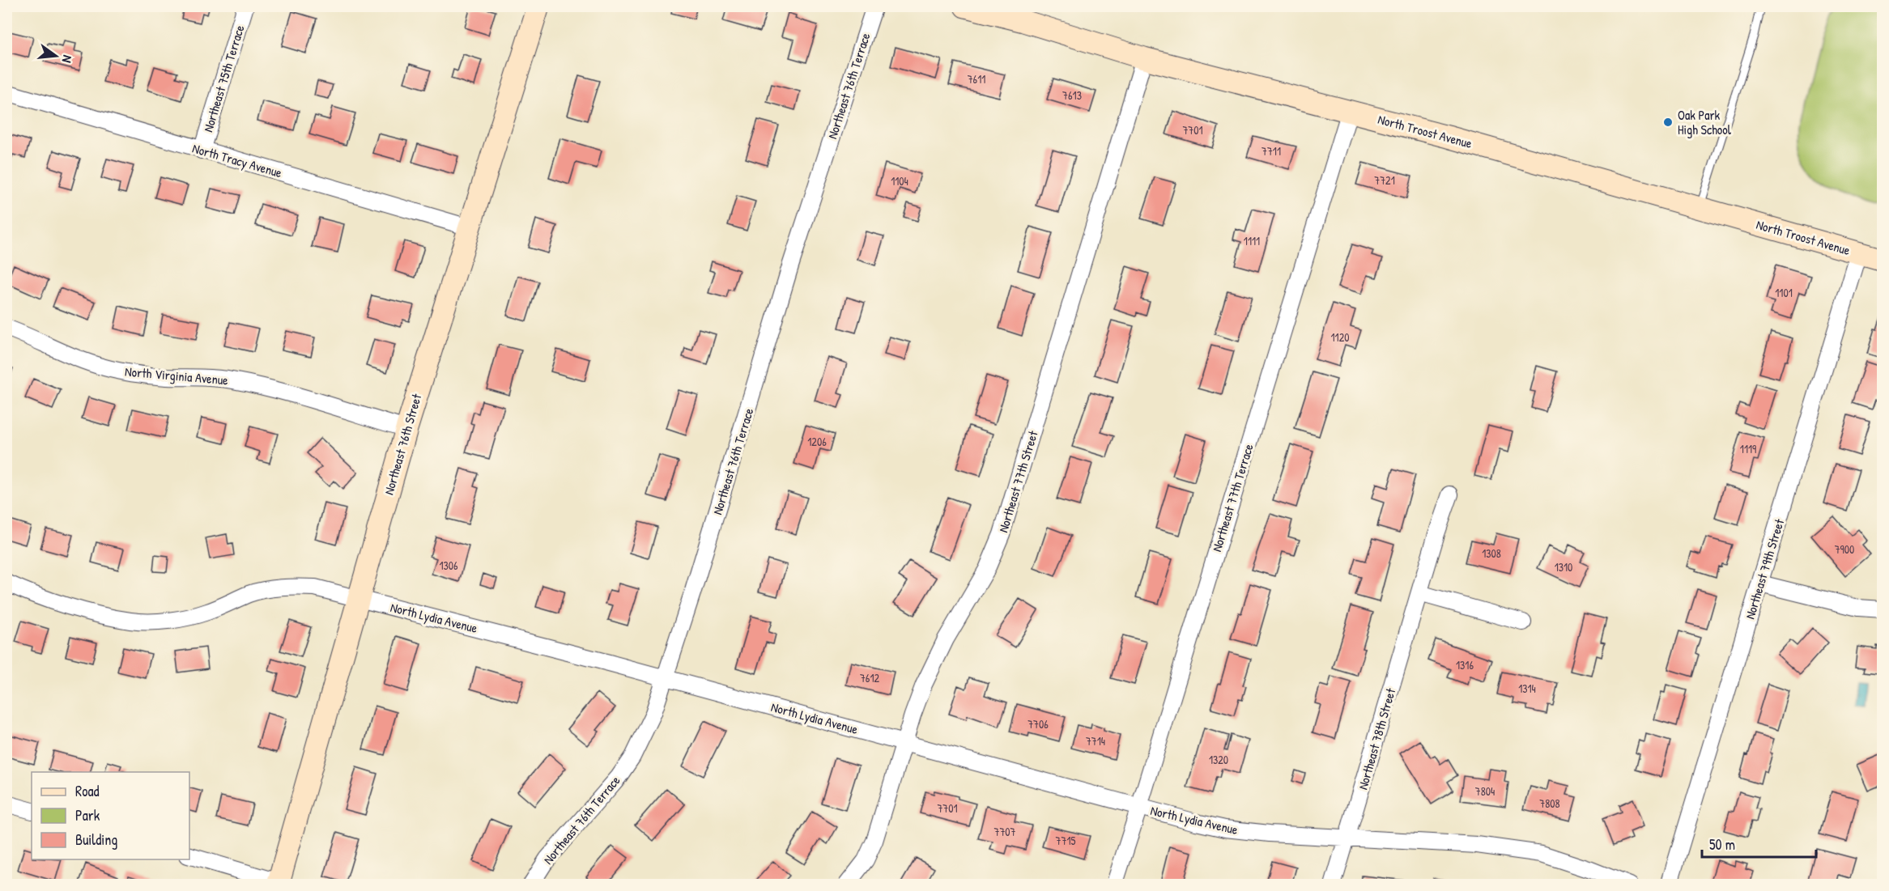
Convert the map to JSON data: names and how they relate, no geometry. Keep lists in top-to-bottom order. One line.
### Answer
{"streets":{"street":["Northeast 75th Terrace","Northeast 76th Terrace","North Troost Avenue","North Tracy Avenue","North Virginia Avenue","Northeast 76th Street","Northeast 77th Street","Northeast 77th Terrace","Northeast 79th Street","North Lydia Avenue","Northeast 78th Street"]},"crossings":[["Northeast 75th Terrace","North Tracy Avenue"],["Northeast 76th Terrace","North Lydia Avenue"],["North Troost Avenue","Northeast 77th Street"],["North Troost Avenue","Northeast 77th Terrace"],["North Troost Avenue","Northeast 79th Street"],["North Tracy Avenue","Northeast 76th Street"],["North Virginia Avenue","Northeast 76th Street"],["Northeast 76th Street","North Lydia Avenue"],["Northeast 77th Street","North Lydia Avenue"],["Northeast 77th Terrace","North Lydia Avenue"],["North Lydia Avenue","Northeast 78th Street"]],"places":["Oak Park High School"],"house_numbers":["7611","7613","7701","7711","7721","1104","1111","1101","1120","1206","1119","7900","1308","1306","1310","1316","7612","1314","7706","7714","1320","7804","7808","7701","7707","7715"],"legend":["Road","Park","Building"],"scale_bar":"50 m","north":"right"}
